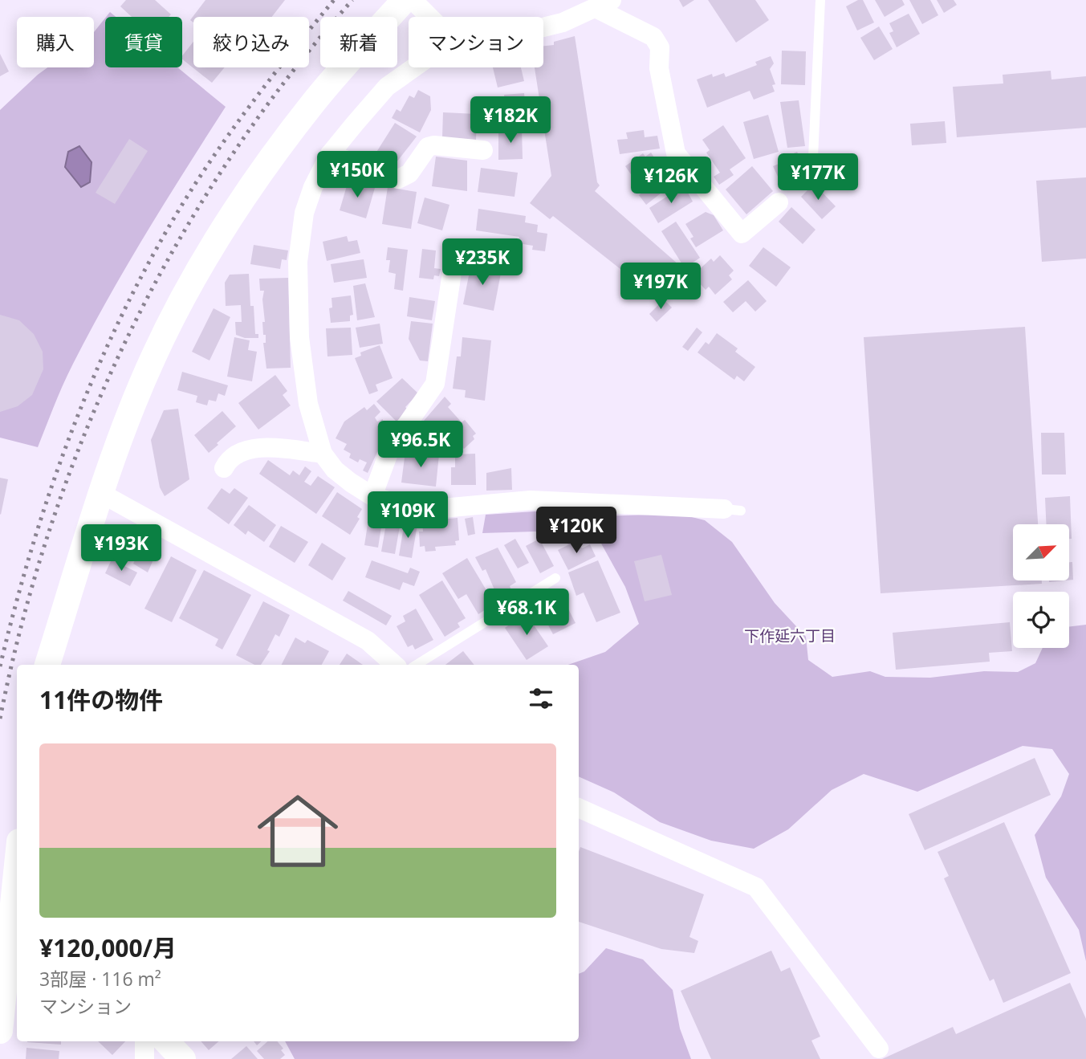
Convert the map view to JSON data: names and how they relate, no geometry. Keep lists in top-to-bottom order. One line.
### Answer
{"districts":["下作延六丁目"],"north":"top right","page":{"chip":["購入","賃貸","絞り込み","新着","マンション"],"price":["¥182K","¥150K","¥177K","¥126K","¥235K","¥197K","¥96.5K","¥109K","¥120K","¥193K","¥68.1K"],"heading":"11件の物件","list":[{"name":"¥120,000/月","note":"3部屋 · 116 m² · マンション"}]}}
